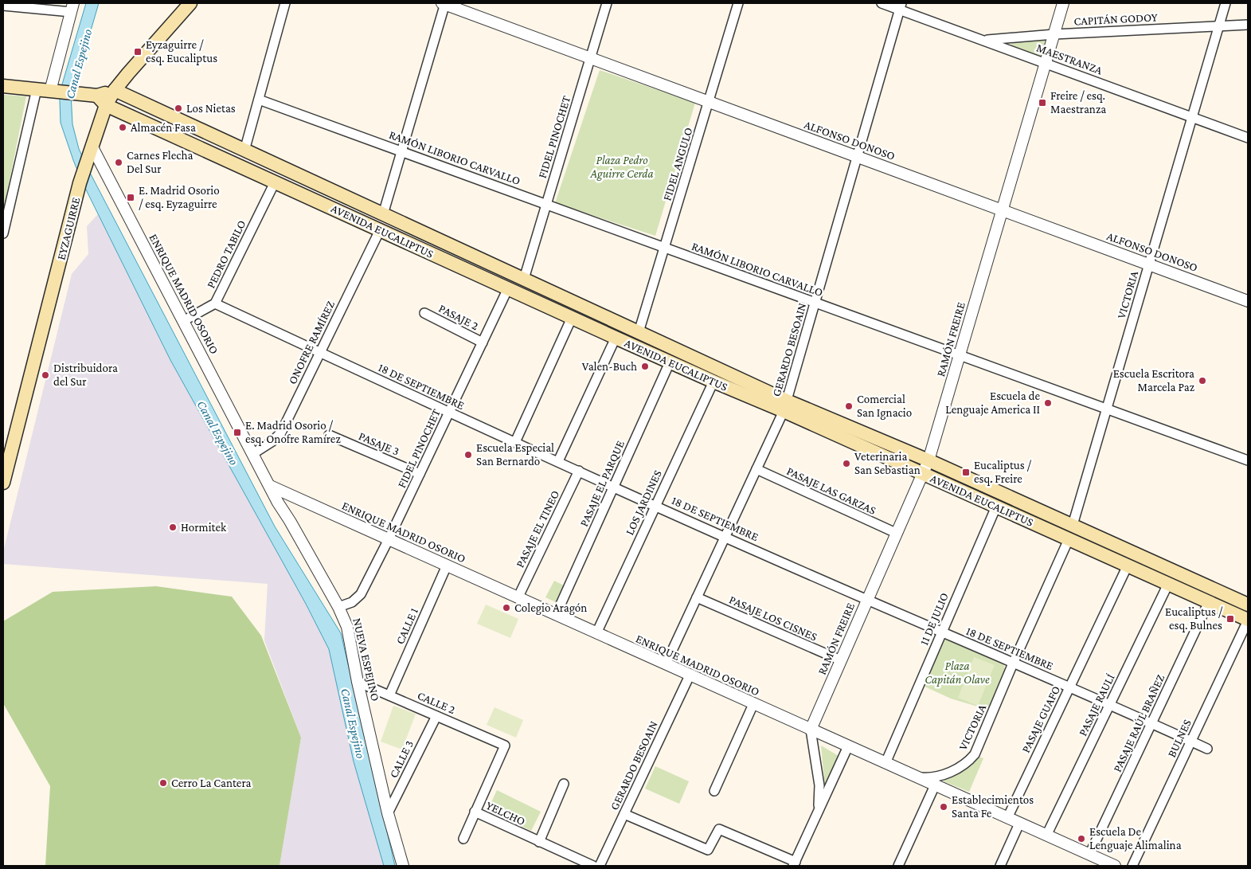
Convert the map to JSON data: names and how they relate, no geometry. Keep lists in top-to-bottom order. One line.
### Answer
{"streets":{"main road":["EYZAGUIRRE","AVENIDA EUCALIPTUS"],"street":["CAPITÁN GODOY","MAESTRANZA","FIDEL PINOCHET","ALFONSO DONOSO","RAMÓN LIBORIO CARVALLO","FIDEL ANGULO","PEDRO TABILO","ENRIQUE MADRID OSORIO","VICTORIA","PASAJE 2","RAMÓN FREIRE","ONOFRE RAMÍREZ","GERARDO BESOAIN","18 DE SEPTIEMBRE","PASAJE 3","PASAJE EL PARQUE","PASAJE LAS GARZAS","LOS JARDINES","PASAJE EL TINEO","PASAJE LOS CISNES","11 DE JULIO","CALLE 1","NUEVA ESPEJINO","CALLE 2","PASAJE RAULÍ","PASAJE GUAFO","PASAJE RAÚL BRAÑEZ","BULNES","CALLE 3","YELCHO"]},"crossings":[["CAPITÁN GODOY","MAESTRANZA"],["CAPITÁN GODOY","VICTORIA"],["CAPITÁN GODOY","RAMÓN FREIRE"],["MAESTRANZA","VICTORIA"],["MAESTRANZA","RAMÓN FREIRE"],["MAESTRANZA","GERARDO BESOAIN"],["FIDEL PINOCHET","ALFONSO DONOSO"],["FIDEL PINOCHET","RAMÓN LIBORIO CARVALLO"],["FIDEL PINOCHET","AVENIDA EUCALIPTUS"],["FIDEL PINOCHET","ENRIQUE MADRID OSORIO"],["FIDEL PINOCHET","PASAJE 2"],["FIDEL PINOCHET","18 DE SEPTIEMBRE"],["FIDEL PINOCHET","PASAJE 3"],["FIDEL PINOCHET","NUEVA ESPEJINO"],["ALFONSO DONOSO","FIDEL ANGULO"],["ALFONSO DONOSO","VICTORIA"],["ALFONSO DONOSO","RAMÓN FREIRE"],["ALFONSO DONOSO","GERARDO BESOAIN"],["RAMÓN LIBORIO CARVALLO","FIDEL ANGULO"],["RAMÓN LIBORIO CARVALLO","VICTORIA"],["RAMÓN LIBORIO CARVALLO","RAMÓN FREIRE"],["RAMÓN LIBORIO CARVALLO","GERARDO BESOAIN"],["FIDEL ANGULO","AVENIDA EUCALIPTUS"],["EYZAGUIRRE","AVENIDA EUCALIPTUS"],["EYZAGUIRRE","ENRIQUE MADRID OSORIO"],["AVENIDA EUCALIPTUS","PEDRO TABILO"],["AVENIDA EUCALIPTUS","VICTORIA"],["AVENIDA EUCALIPTUS","RAMÓN FREIRE"],["AVENIDA EUCALIPTUS","ONOFRE RAMÍREZ"],["AVENIDA EUCALIPTUS","GERARDO BESOAIN"],["AVENIDA EUCALIPTUS","PASAJE EL PARQUE"],["AVENIDA EUCALIPTUS","LOS JARDINES"],["AVENIDA EUCALIPTUS","11 DE JULIO"],["AVENIDA EUCALIPTUS","PASAJE RAULÍ"],["AVENIDA EUCALIPTUS","PASAJE GUAFO"],["AVENIDA EUCALIPTUS","PASAJE RAÚL BRAÑEZ"],["AVENIDA EUCALIPTUS","BULNES"],["PEDRO TABILO","ENRIQUE MADRID OSORIO"],["PEDRO TABILO","18 DE SEPTIEMBRE"],["ENRIQUE MADRID OSORIO","VICTORIA"],["ENRIQUE MADRID OSORIO","RAMÓN FREIRE"],["ENRIQUE MADRID OSORIO","ONOFRE RAMÍREZ"],["ENRIQUE MADRID OSORIO","GERARDO BESOAIN"],["ENRIQUE MADRID OSORIO","PASAJE EL PARQUE"],["ENRIQUE MADRID OSORIO","LOS JARDINES"],["ENRIQUE MADRID OSORIO","PASAJE EL TINEO"],["ENRIQUE MADRID OSORIO","11 DE JULIO"],["ENRIQUE MADRID OSORIO","CALLE 1"],["ENRIQUE MADRID OSORIO","NUEVA ESPEJINO"],["ENRIQUE MADRID OSORIO","PASAJE RAULÍ"],["ENRIQUE MADRID OSORIO","PASAJE GUAFO"],["ENRIQUE MADRID OSORIO","PASAJE RAÚL BRAÑEZ"],["VICTORIA","18 DE SEPTIEMBRE"],["RAMÓN FREIRE","18 DE SEPTIEMBRE"],["RAMÓN FREIRE","PASAJE LAS GARZAS"],["RAMÓN FREIRE","PASAJE LOS CISNES"],["ONOFRE RAMÍREZ","18 DE SEPTIEMBRE"],["ONOFRE RAMÍREZ","NUEVA ESPEJINO"],["GERARDO BESOAIN","18 DE SEPTIEMBRE"],["GERARDO BESOAIN","PASAJE LAS GARZAS"],["GERARDO BESOAIN","PASAJE LOS CISNES"],["18 DE SEPTIEMBRE","PASAJE EL PARQUE"],["18 DE SEPTIEMBRE","LOS JARDINES"],["18 DE SEPTIEMBRE","PASAJE EL TINEO"],["18 DE SEPTIEMBRE","11 DE JULIO"],["18 DE SEPTIEMBRE","PASAJE RAULÍ"],["18 DE SEPTIEMBRE","PASAJE GUAFO"],["18 DE SEPTIEMBRE","PASAJE RAÚL BRAÑEZ"],["18 DE SEPTIEMBRE","BULNES"],["CALLE 1","CALLE 2"],["NUEVA ESPEJINO","CALLE 2"],["NUEVA ESPEJINO","CALLE 3"],["CALLE 2","CALLE 3"],["CALLE 2","YELCHO"]],"water":["Canal Espejino"],"parks":["Plaza Pedro Aguirre Cerda","Plaza Capitán Olave"],"places":{"transit":["Eyzaguirre / esq. Eucaliptus","Freire / esq. Maestranza","E. Madrid Osorio / esq. Eyzaguirre","E. Madrid Osorio / esq. Onofre Ramírez","Eucaliptus / esq. Freire","Eucaliptus / esq. Bulnes"],"other":["Los Nietas","Almacén Fasa","Carnes Flecha Del Sur","Valen-Buch","Distribuidora del Sur","Escuela Escritora Marcela Paz","Escuela de Lenguaje America II","Comercial San Ignacio","Escuela Especial San Bernardo","Veterinaria San Sebastian","Hormitek","Colegio Aragón","Cerro La Cantera","Establecimientos Santa Fe","Escuela De Lenguaje Alimalina"]}}
